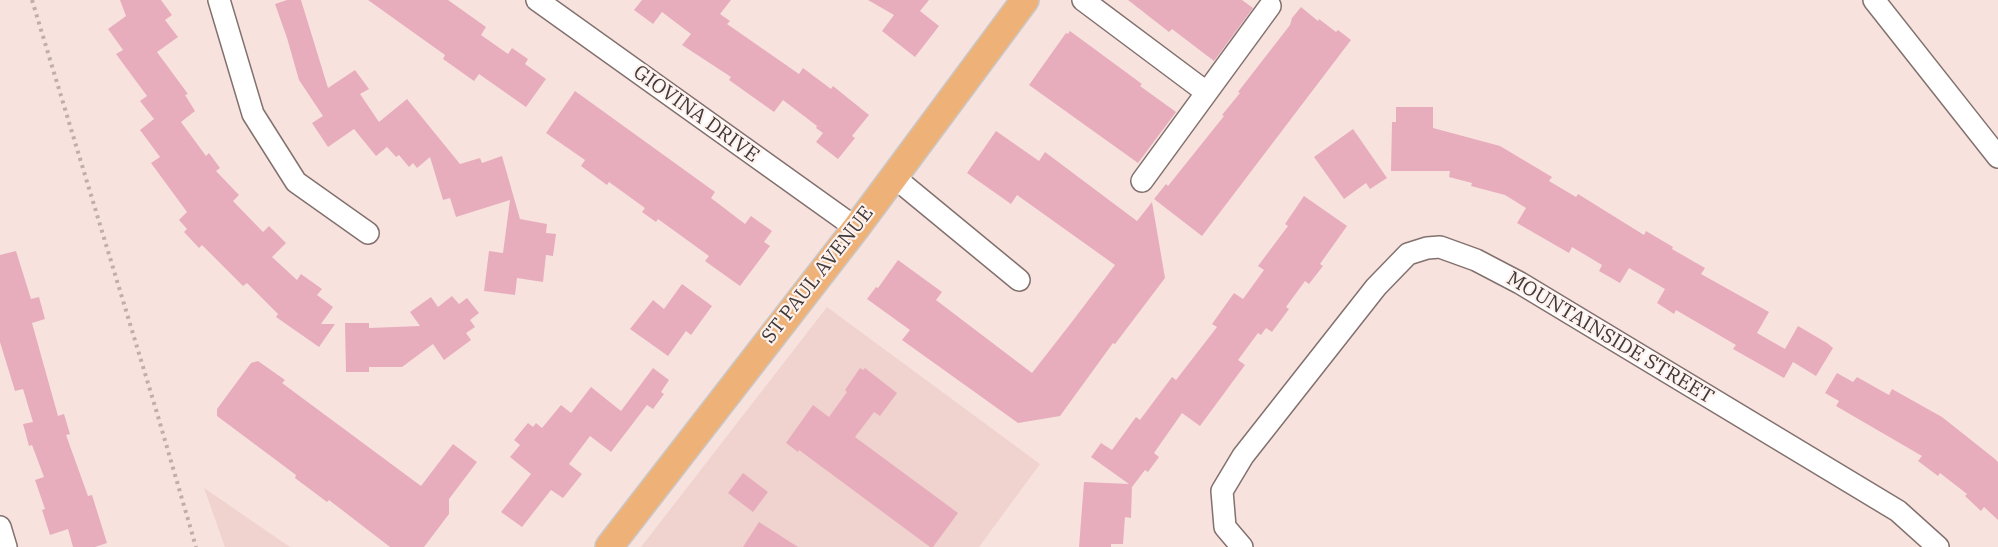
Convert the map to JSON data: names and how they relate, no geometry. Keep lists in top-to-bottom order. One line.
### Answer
{"streets":{"main road":["ST PAUL AVENUE"],"street":["GIOVINA DRIVE","MOUNTAINSIDE STREET"]},"crossings":[["GIOVINA DRIVE","ST PAUL AVENUE"]]}
